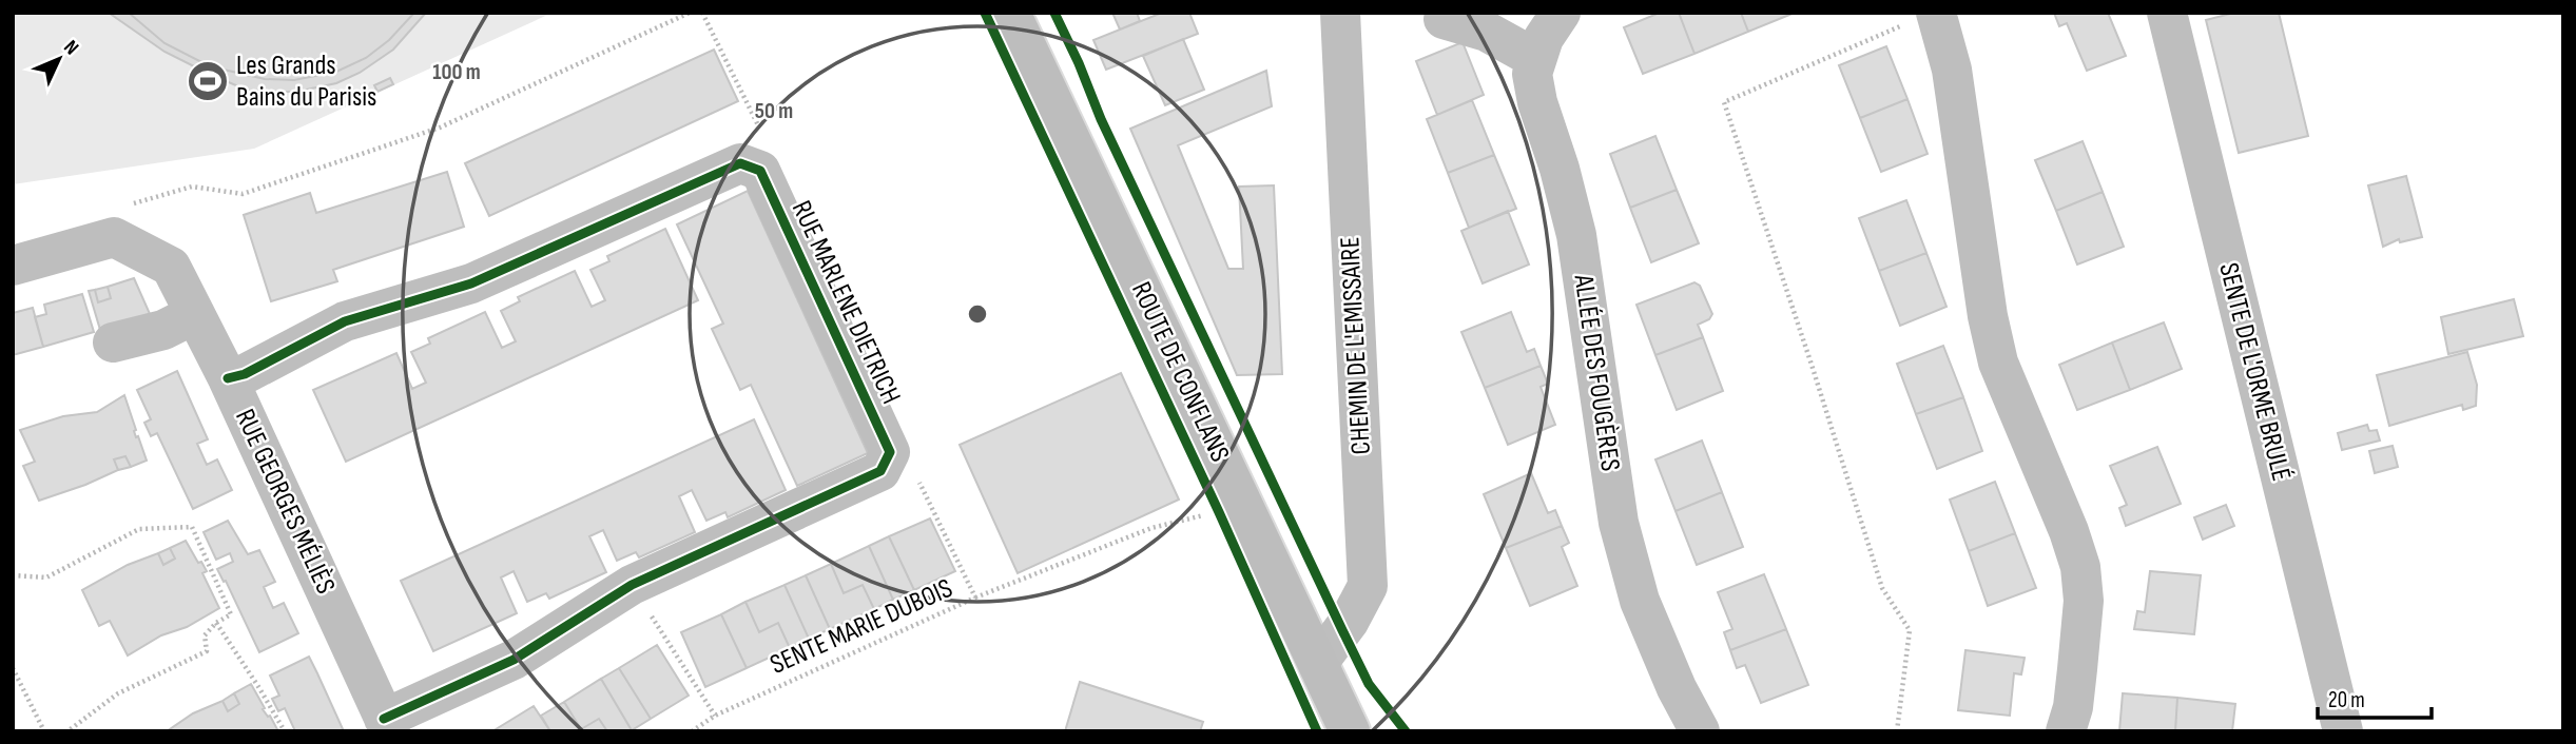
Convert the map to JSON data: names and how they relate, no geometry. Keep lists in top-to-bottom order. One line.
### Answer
{"streets":{"main road":["ROUTE DE CONFLANS"],"street":["RUE MARLENE DIETRICH","CHEMIN DE L'EMISSAIRE","SENTE DE L'ORME BRULÉ","ALLÉE DES FOUGÈRES","RUE GEORGES MÉLIÈS"],"path":["SENTE MARIE DUBOIS"]},"crossings":[["RUE MARLENE DIETRICH","SENTE MARIE DUBOIS"],["CHEMIN DE L'EMISSAIRE","ROUTE DE CONFLANS"]],"places":{"sports":["Les Grands Bains du Parisis"]},"scale_bar":"20 m","north":"top right","rings":["100 m","50 m"]}
